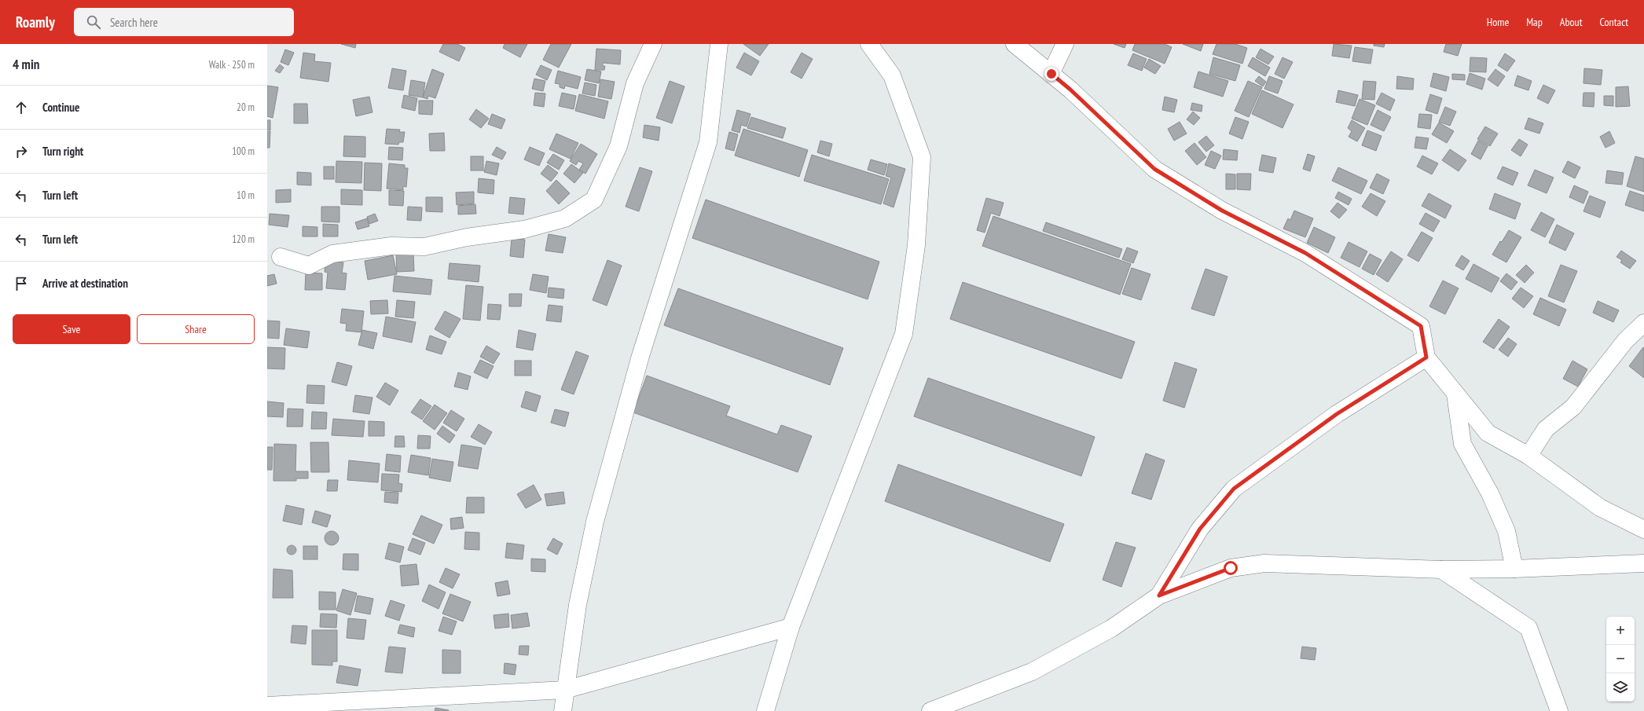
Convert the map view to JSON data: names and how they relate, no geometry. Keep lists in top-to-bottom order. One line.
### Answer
{"page":{"header":"Roamly","search":"Search here","nav":["Home","Map","About","Contact"],"heading":["4 min","Walk · 250 m"],"list":[["Continue","20 m"],["Turn right","100 m"],["Turn left","10 m"],["Turn left","120 m"],"Arrive at destination"],"buttons":["Save","Share"],"map_buttons":["+","−"]}}
